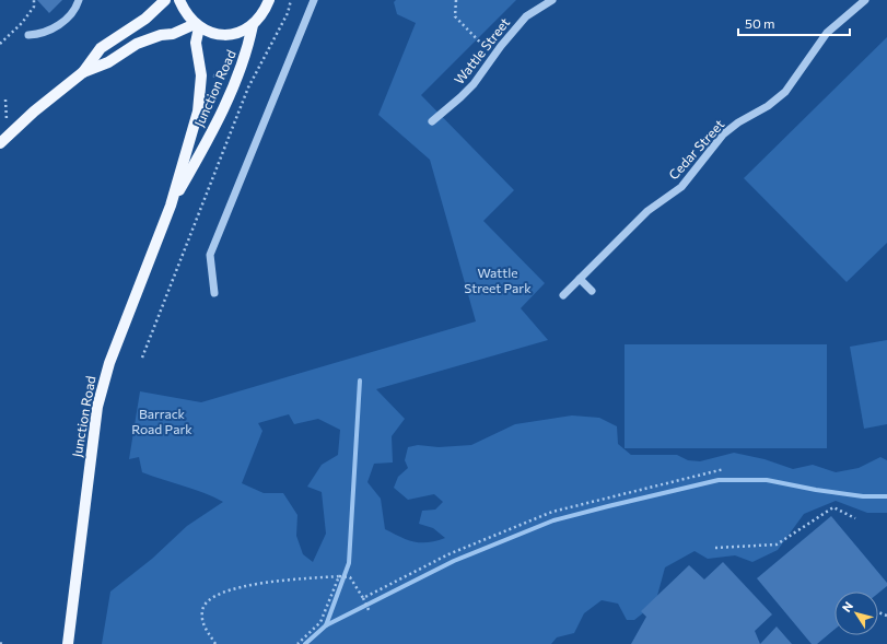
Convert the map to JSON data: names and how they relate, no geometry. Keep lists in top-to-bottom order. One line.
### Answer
{"streets":{"main road":["Junction Road"],"street":["Wattle Street","Cedar Street"]},"parks":["Wattle Street Park","Barrack Road Park"],"scale_bar":"50 m","north":"top left"}
